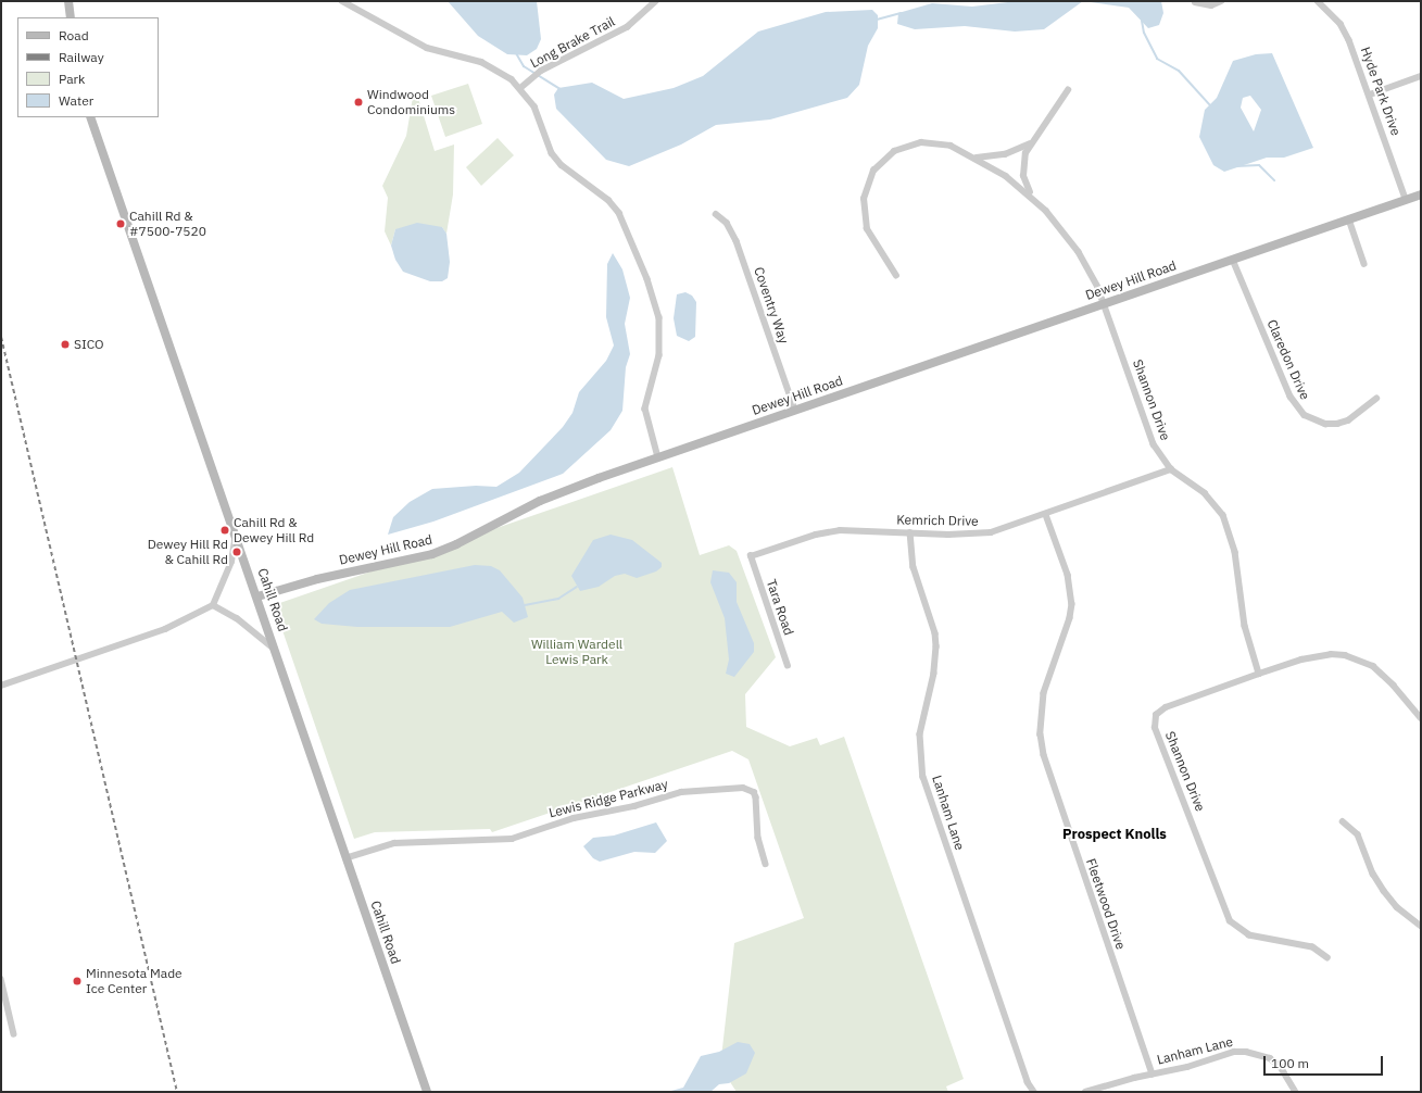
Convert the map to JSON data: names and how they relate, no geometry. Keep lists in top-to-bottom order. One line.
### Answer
{"streets":{"street":["Long Brake Trail","Hyde Park Drive","Dewey Hill Road","Coventry Way","Claredon Drive","Shannon Drive","Kemrich Drive","Cahill Road","Tara Road","Lewis Ridge Parkway","Lanham Lane","Fleetwood Drive"]},"crossings":[["Hyde Park Drive","Dewey Hill Road"],["Dewey Hill Road","Coventry Way"],["Dewey Hill Road","Claredon Drive"],["Dewey Hill Road","Shannon Drive"],["Dewey Hill Road","Cahill Road"],["Shannon Drive","Kemrich Drive"],["Kemrich Drive","Tara Road"],["Kemrich Drive","Lanham Lane"],["Kemrich Drive","Fleetwood Drive"],["Cahill Road","Lewis Ridge Parkway"],["Lanham Lane","Fleetwood Drive"]],"districts":["Prospect Knolls"],"parks":["William Wardell Lewis Park"],"places":["Windwood Condominiums","Cahill Rd & #7500-7520","SICO","Cahill Rd & Dewey Hill Rd","Dewey Hill Rd & Cahill Rd","Minnesota Made Ice Center"],"legend":["Road","Railway","Park","Water"],"scale_bar":"100 m"}
